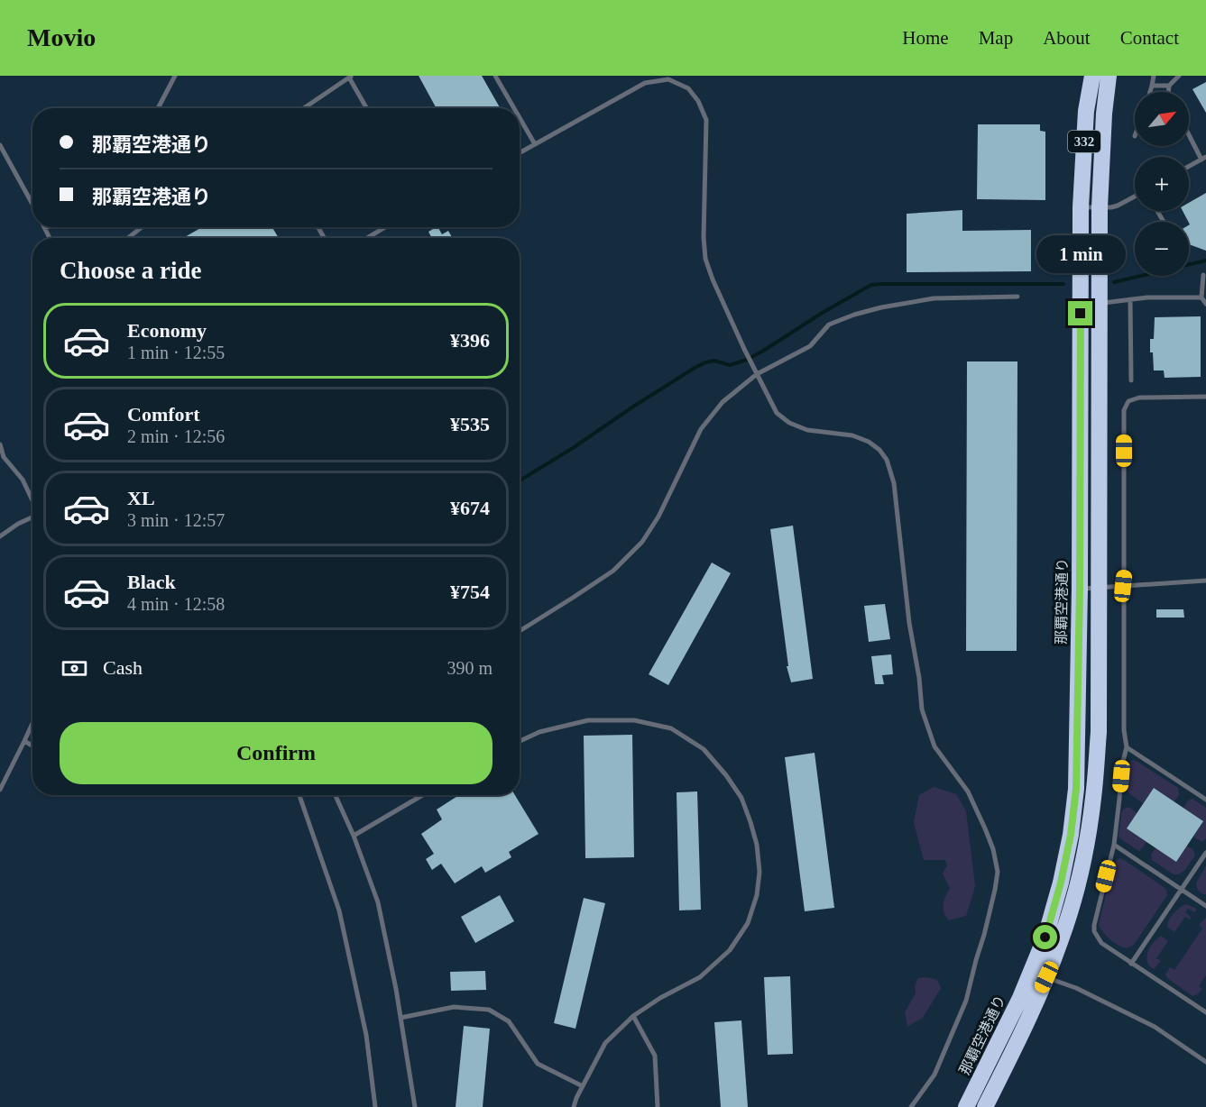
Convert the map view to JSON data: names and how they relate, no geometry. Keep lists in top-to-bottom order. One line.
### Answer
{"streets":{"highway":["332","那覇空港通り"]},"north":"top right","page":{"header":"Movio","nav":["Home","Map","About","Contact"],"map_buttons":["+","−"],"banner":["那覇空港通り","那覇空港通り"],"bubble":"1 min","heading":"Choose a ride","list":[{"name":"Economy","note":"1 min · 12:55","value":"¥396"},{"name":"Comfort","note":"2 min · 12:56","value":"¥535"},{"name":"XL","note":"3 min · 12:57","value":"¥674"},{"name":"Black","note":"4 min · 12:58","value":"¥754"}],"pay":["Cash","390 m"],"buttons":"Confirm"}}
